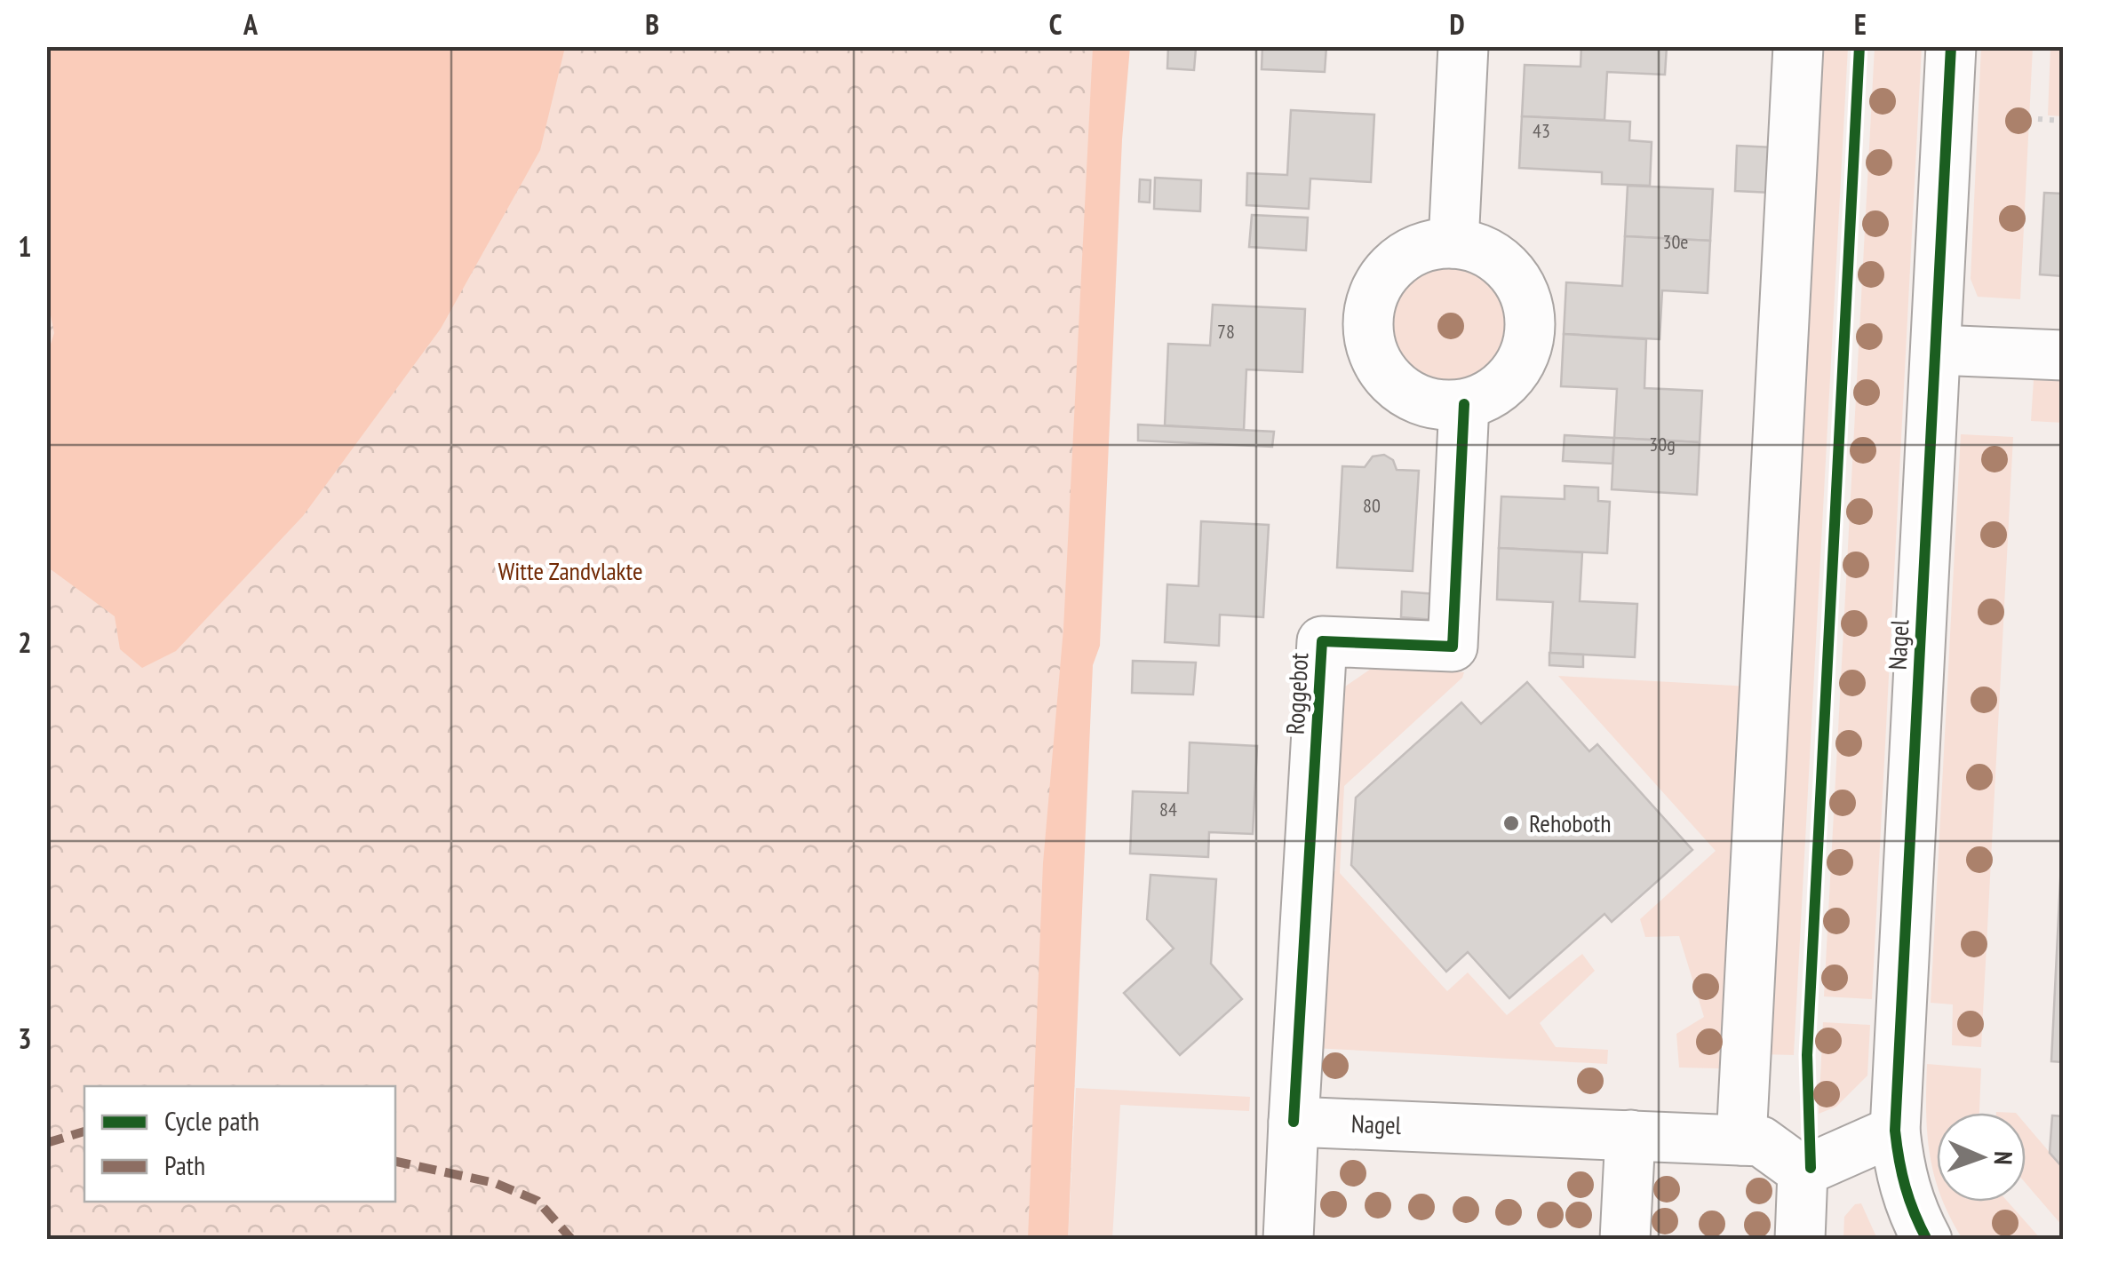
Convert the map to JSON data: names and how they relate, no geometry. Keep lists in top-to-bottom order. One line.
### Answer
{"streets":{"street":["Nagel","Roggebot"]},"crossings":[["Nagel","Roggebot"]],"parks":["Witte Zandvlakte"],"places":["Rehoboth"],"house_numbers":["43","30e","78","30g","80","84"],"legend":["Cycle path","Path"],"north":"right","grid":{"columns":["A","B","C","D","E"],"rows":["1","2","3"]}}
